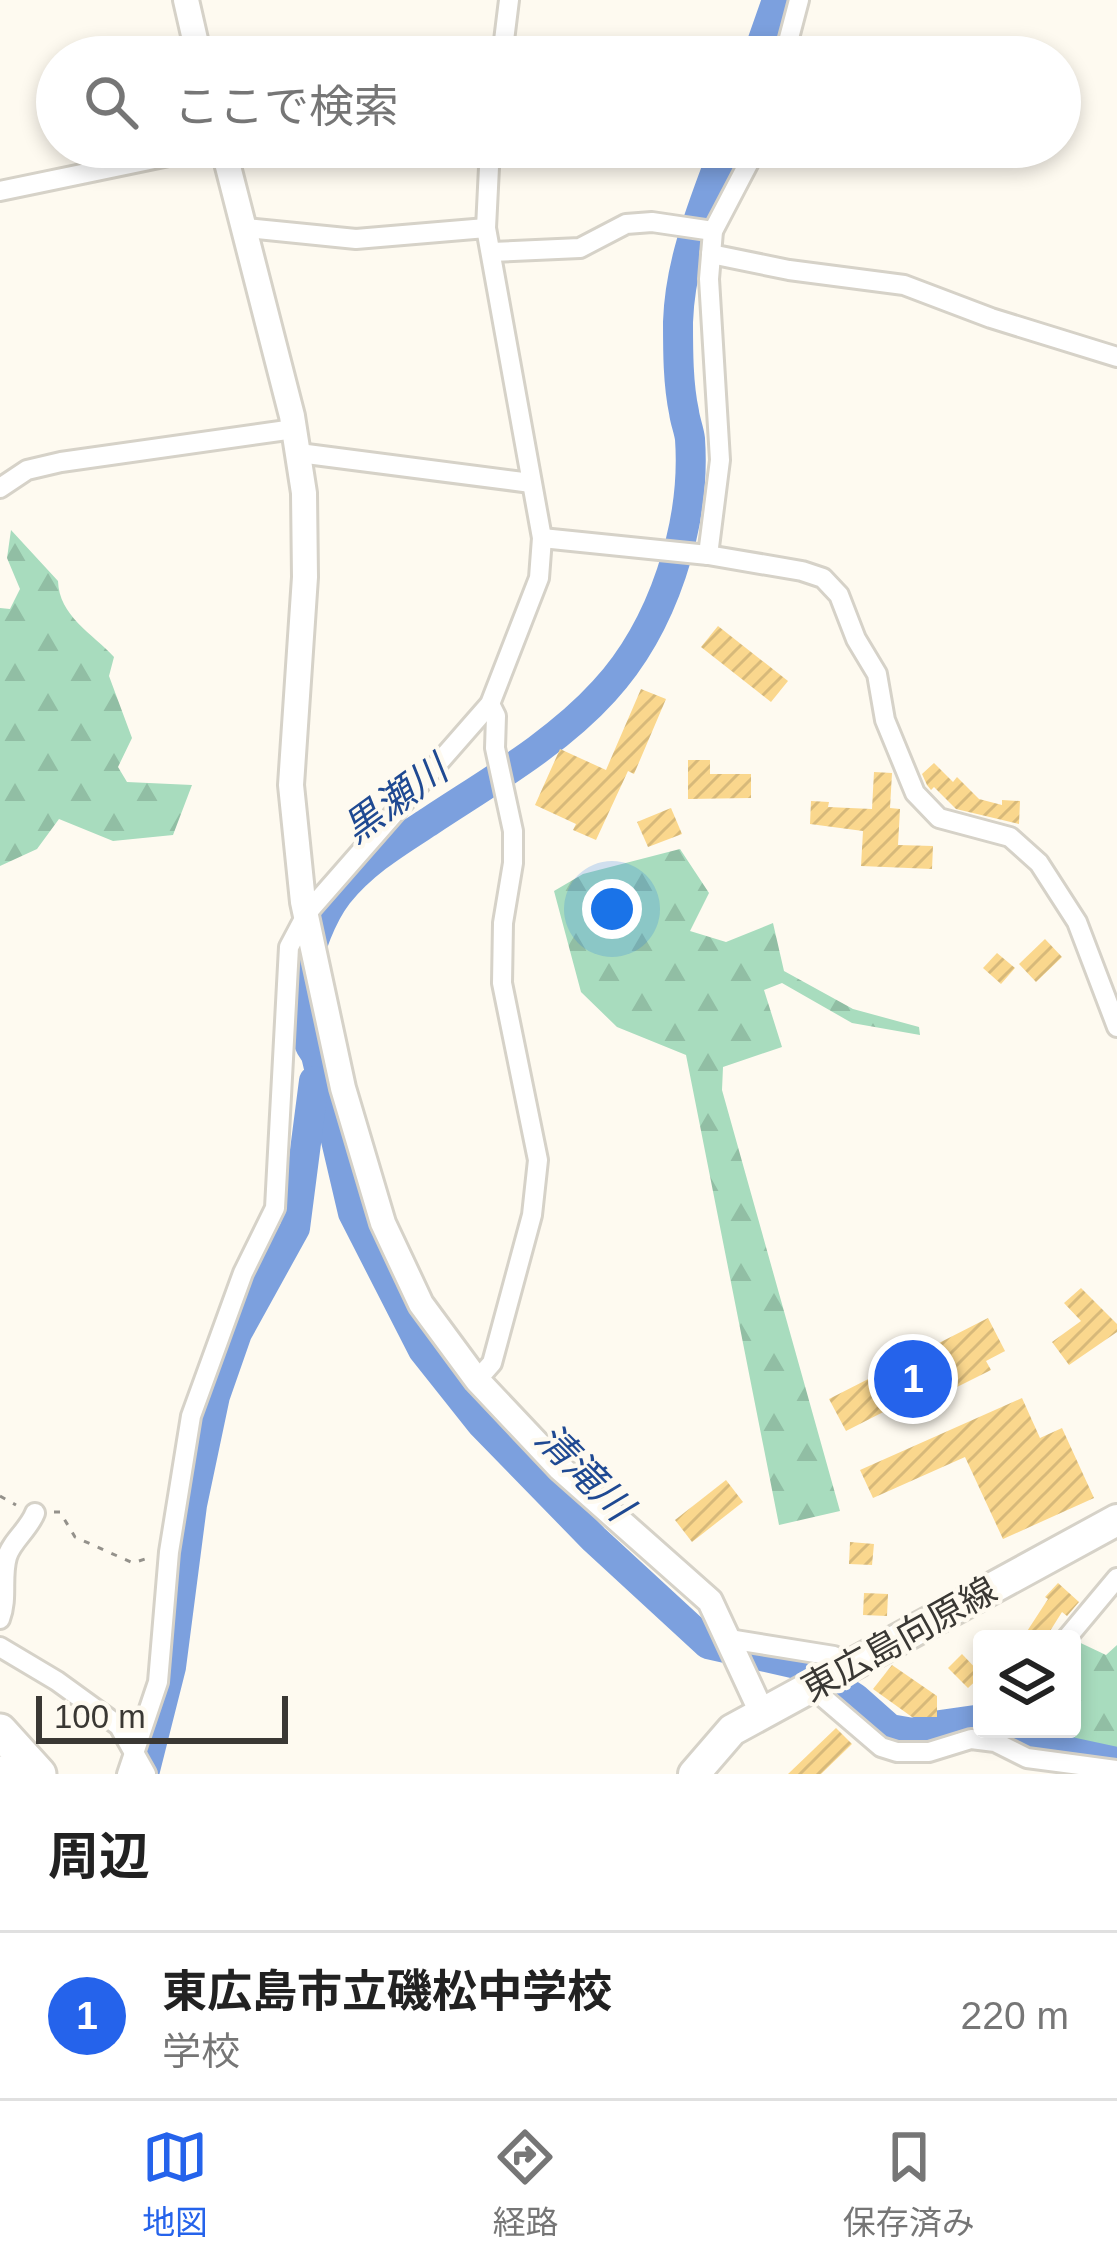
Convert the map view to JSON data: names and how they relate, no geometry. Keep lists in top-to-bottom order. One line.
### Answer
{"streets":{"main road":["東広島向原線"]},"water":["黒瀬川","清滝川"],"scale_bar":"100 m","page":{"search":"ここで検索","pins":"1","scale":"100 m","heading":"周辺","list":[{"mark":"1","name":"東広島市立磯松中学校","note":"学校","value":"220 m"}],"nav":["地図","経路","保存済み"]}}
